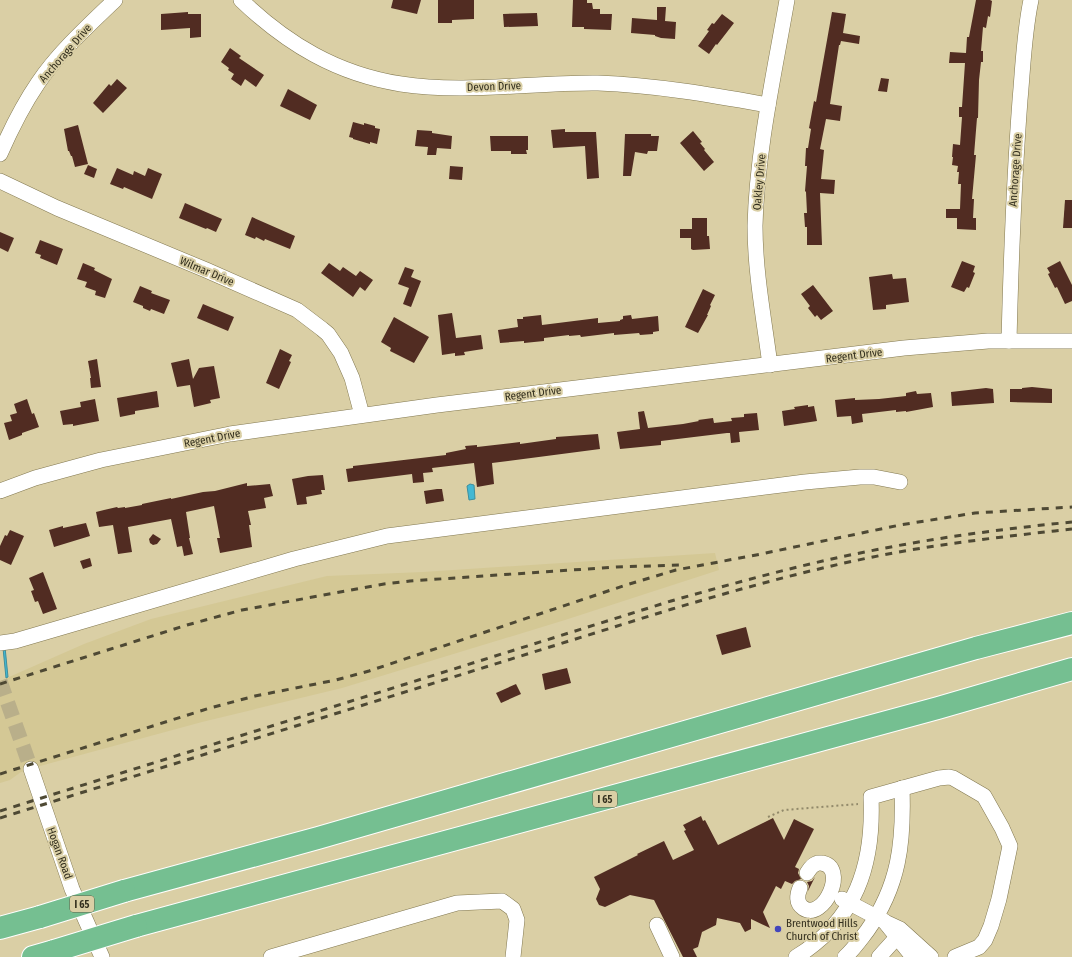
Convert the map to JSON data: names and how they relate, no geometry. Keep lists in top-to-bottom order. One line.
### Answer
{"streets":{"highway":["I 65"],"street":["Anchorage Drive","Devon Drive","Oakley Drive","Wilmar Drive","Regent Drive","Hogan Road"]},"crossings":[["Anchorage Drive","Regent Drive"],["Devon Drive","Oakley Drive"],["Oakley Drive","Regent Drive"],["Wilmar Drive","Regent Drive"]],"places":["Brentwood Hills Church of Christ"]}
